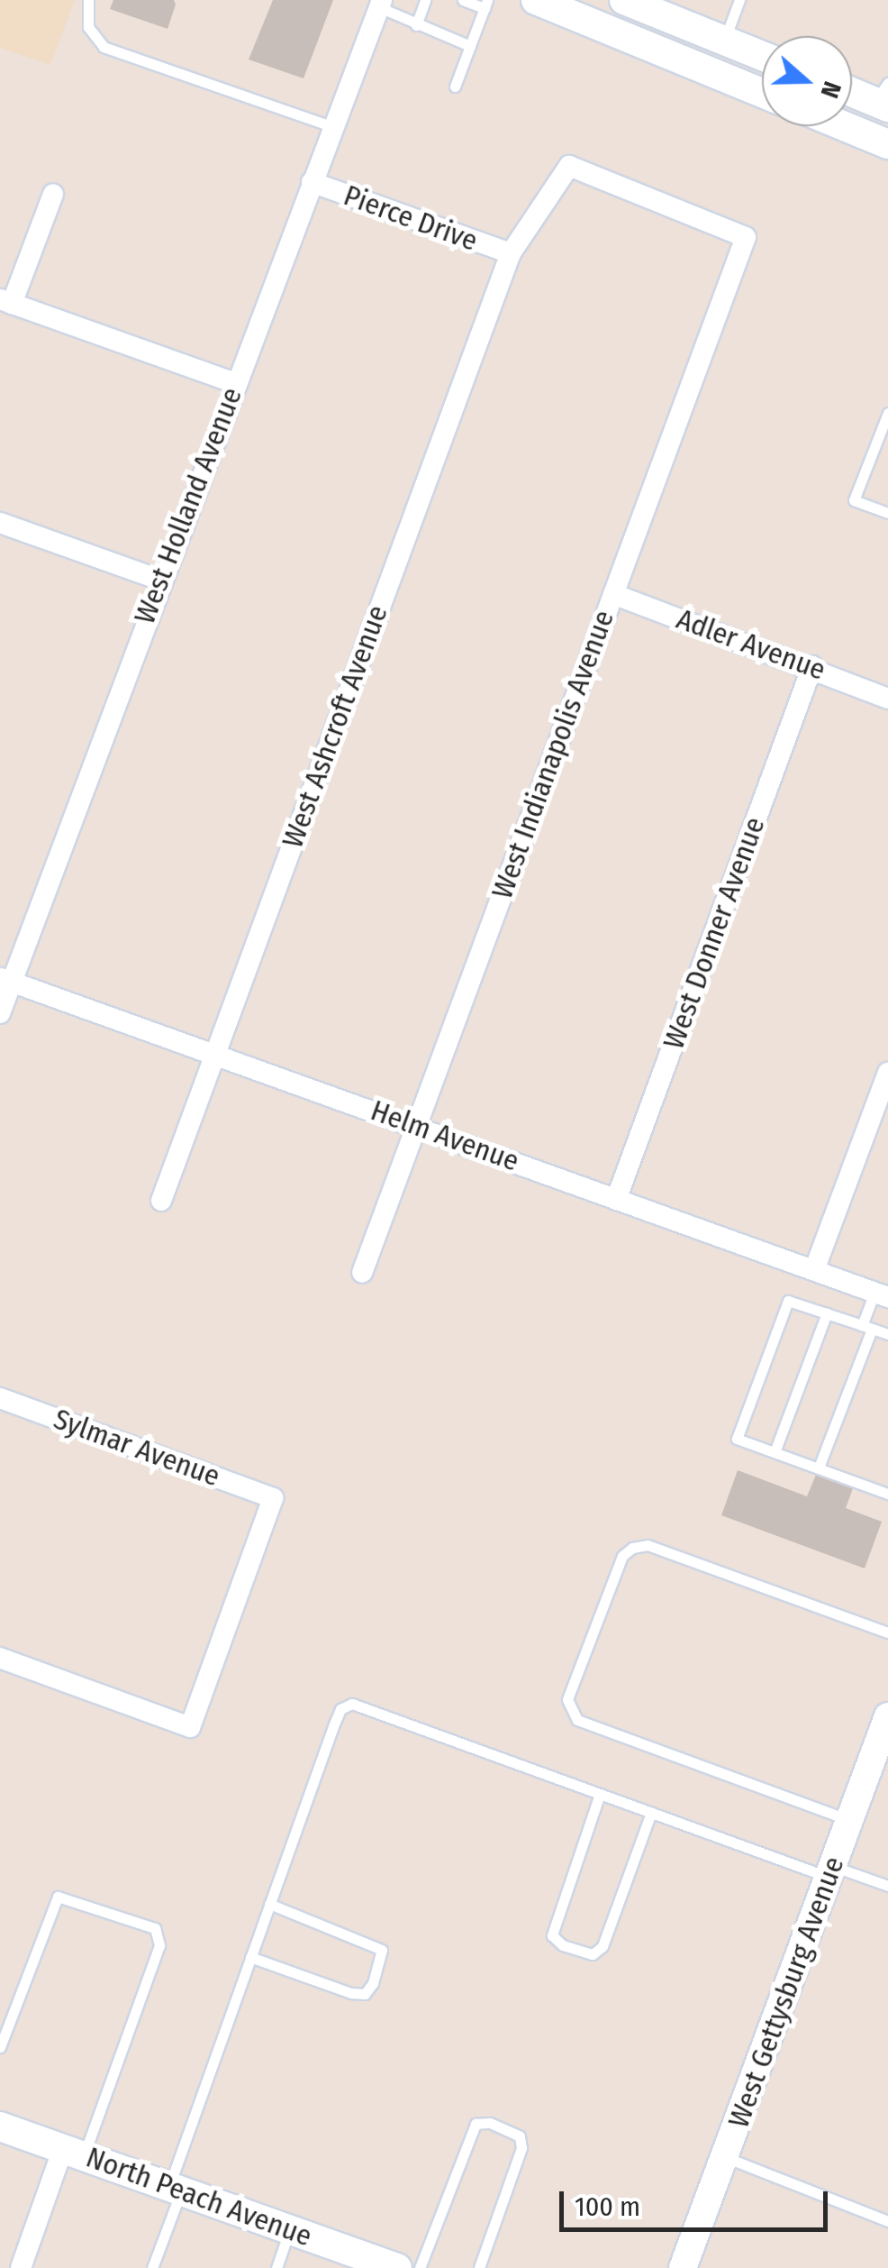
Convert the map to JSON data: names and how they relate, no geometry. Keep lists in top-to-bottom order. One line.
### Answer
{"streets":{"main road":["North Peach Avenue"],"street":["Pierce Drive","West Holland Avenue","Adler Avenue","West Ashcroft Avenue","West Indianapolis Avenue","West Donner Avenue","Helm Avenue","Sylmar Avenue","West Gettysburg Avenue"]},"crossings":[["Pierce Drive","West Holland Avenue"],["Pierce Drive","West Ashcroft Avenue"],["West Holland Avenue","Helm Avenue"],["Adler Avenue","West Indianapolis Avenue"],["Adler Avenue","West Donner Avenue"],["West Ashcroft Avenue","West Indianapolis Avenue"],["West Ashcroft Avenue","Helm Avenue"],["West Indianapolis Avenue","Helm Avenue"],["West Donner Avenue","Helm Avenue"]],"scale_bar":"100 m","north":"right"}
